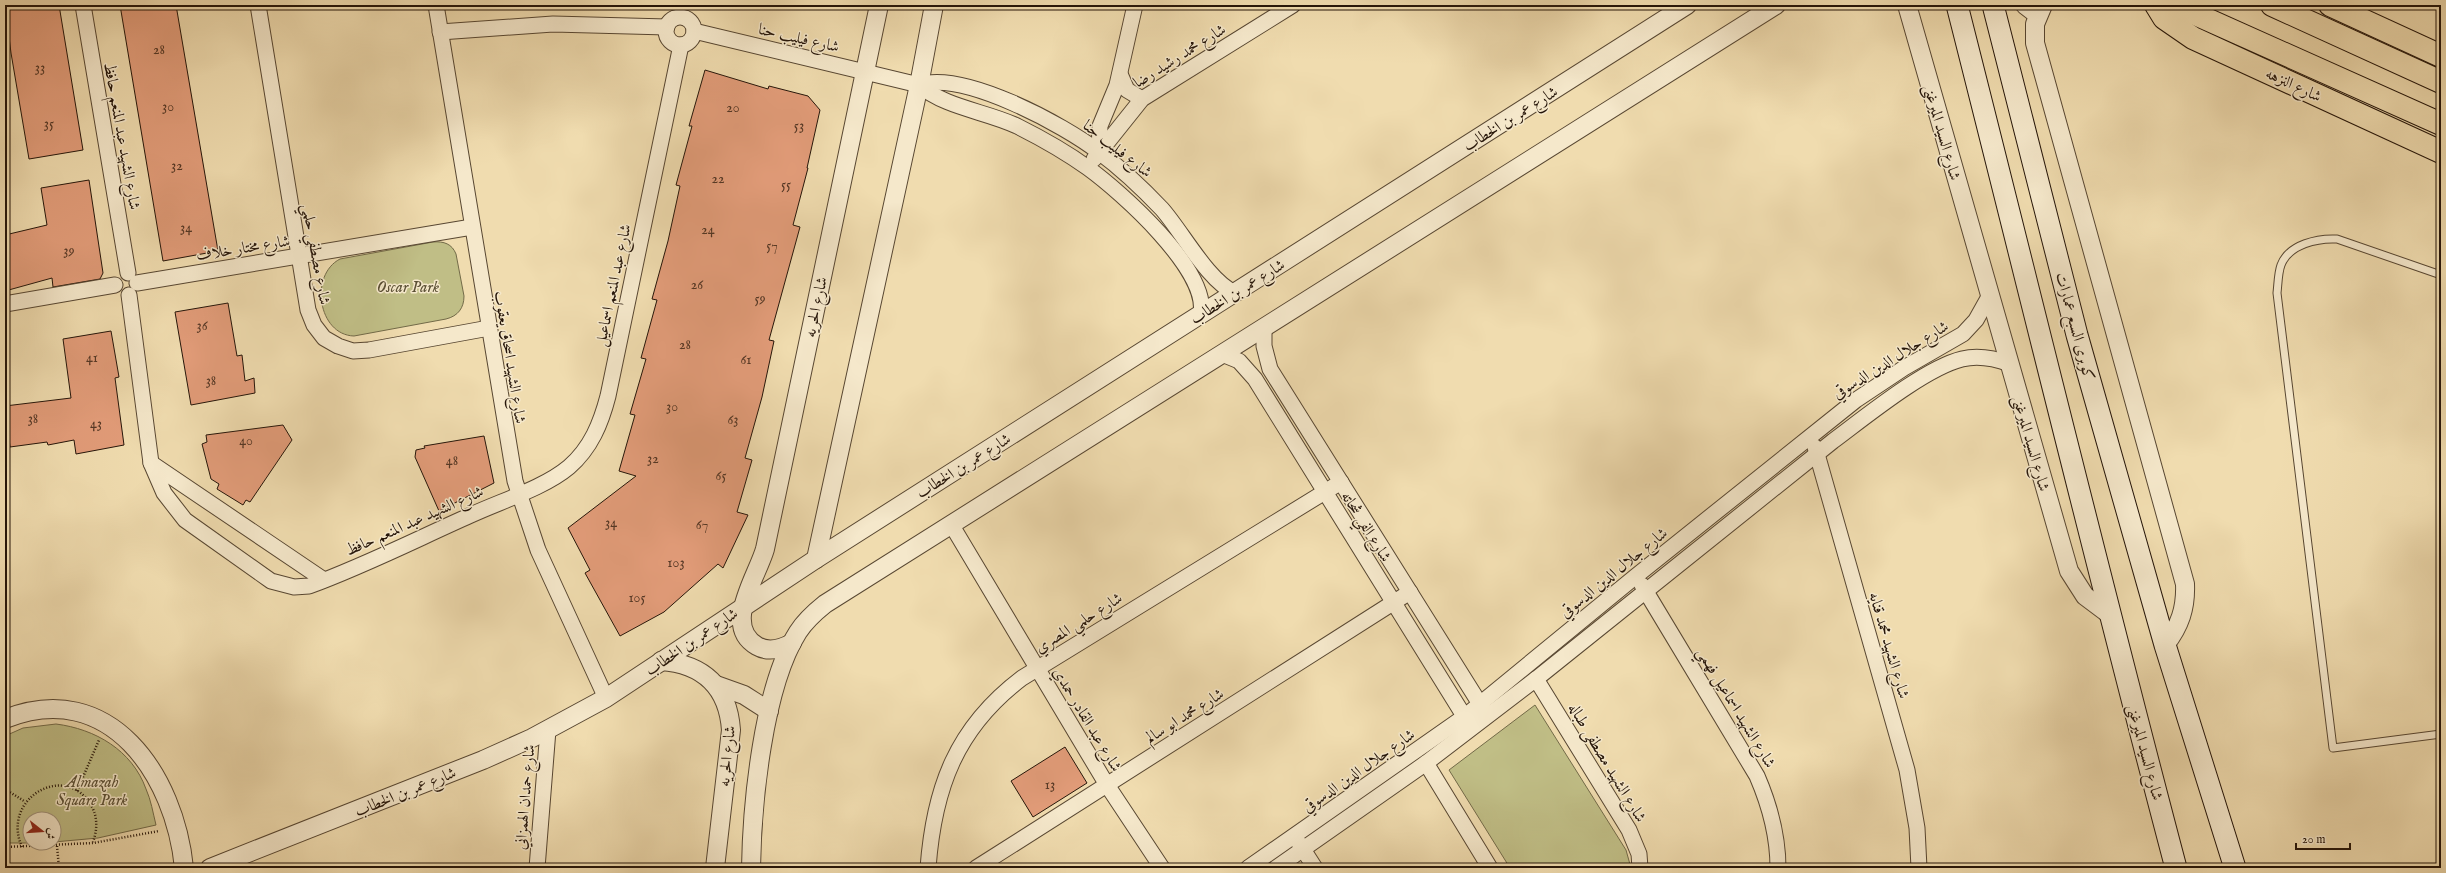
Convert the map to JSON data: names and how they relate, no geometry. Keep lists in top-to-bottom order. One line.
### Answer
{"streets":{"main road":["شارع النزهه","شارع السيد الميرغنى","كوبرى السبع عمارات"],"street":["شارع فيليب حنا","شارع محمد رشيد رضا","شارع عمر بن الخطاب","شارع الشهيد عبد المنعم حافظ","شارع مختار خلاف","شارع مصطفي حلمي","شارع عبد المنعم اسماعيل","شارع الحريه","شارع الشهيد اسحاق يعقوب","شارع جلال الدين الدسوقي","شارع الفي شحاته","شارع حلمي المصري","شارع الشهيد محمد قنايه","شارع الشهيد اسماعيل فهمي","شارع محمد ابو سالم","شارع عبد القادر حمدي","شارع الشهيد مصطفى طباله","شارع حمدان الهمزاني"]},"crossings":[["شارع فيليب حنا","شارع محمد رشيد رضا"],["شارع فيليب حنا","شارع عمر بن الخطاب"],["شارع فيليب حنا","شارع عبد المنعم اسماعيل"],["شارع فيليب حنا","شارع الحريه"],["شارع عمر بن الخطاب","شارع الحريه"],["شارع عمر بن الخطاب","شارع الشهيد اسحاق يعقوب"],["شارع عمر بن الخطاب","شارع حمدان الهمزاني"],["شارع السيد الميرغنى","شارع جلال الدين الدسوقي"],["شارع الشهيد عبد المنعم حافظ","شارع مختار خلاف"],["شارع الشهيد عبد المنعم حافظ","شارع عبد المنعم اسماعيل"],["شارع الشهيد عبد المنعم حافظ","شارع الشهيد اسحاق يعقوب"],["شارع مختار خلاف","شارع مصطفي حلمي"],["شارع مختار خلاف","شارع الشهيد اسحاق يعقوب"],["شارع مصطفي حلمي","شارع الشهيد اسحاق يعقوب"],["شارع عبد المنعم اسماعيل","شارع الشهيد اسحاق يعقوب"],["شارع جلال الدين الدسوقي","شارع الفي شحاته"],["شارع جلال الدين الدسوقي","شارع الشهيد محمد قنايه"],["شارع جلال الدين الدسوقي","شارع الشهيد اسماعيل فهمي"],["شارع جلال الدين الدسوقي","شارع الشهيد مصطفى طباله"],["شارع الفي شحاته","شارع حلمي المصري"],["شارع الفي شحاته","شارع محمد ابو سالم"],["شارع حلمي المصري","شارع عبد القادر حمدي"],["شارع محمد ابو سالم","شارع عبد القادر حمدي"]],"parks":["Oscar Park","Almazah Square Park"],"house_numbers":["28","33","30","20","35","53","32","22","55","34","24","57","39","26","59","36","28","41","61","38","30","38","63","43","40","32","48","65","34","67","103","105","13"],"scale_bar":"20 m","north":"right"}
